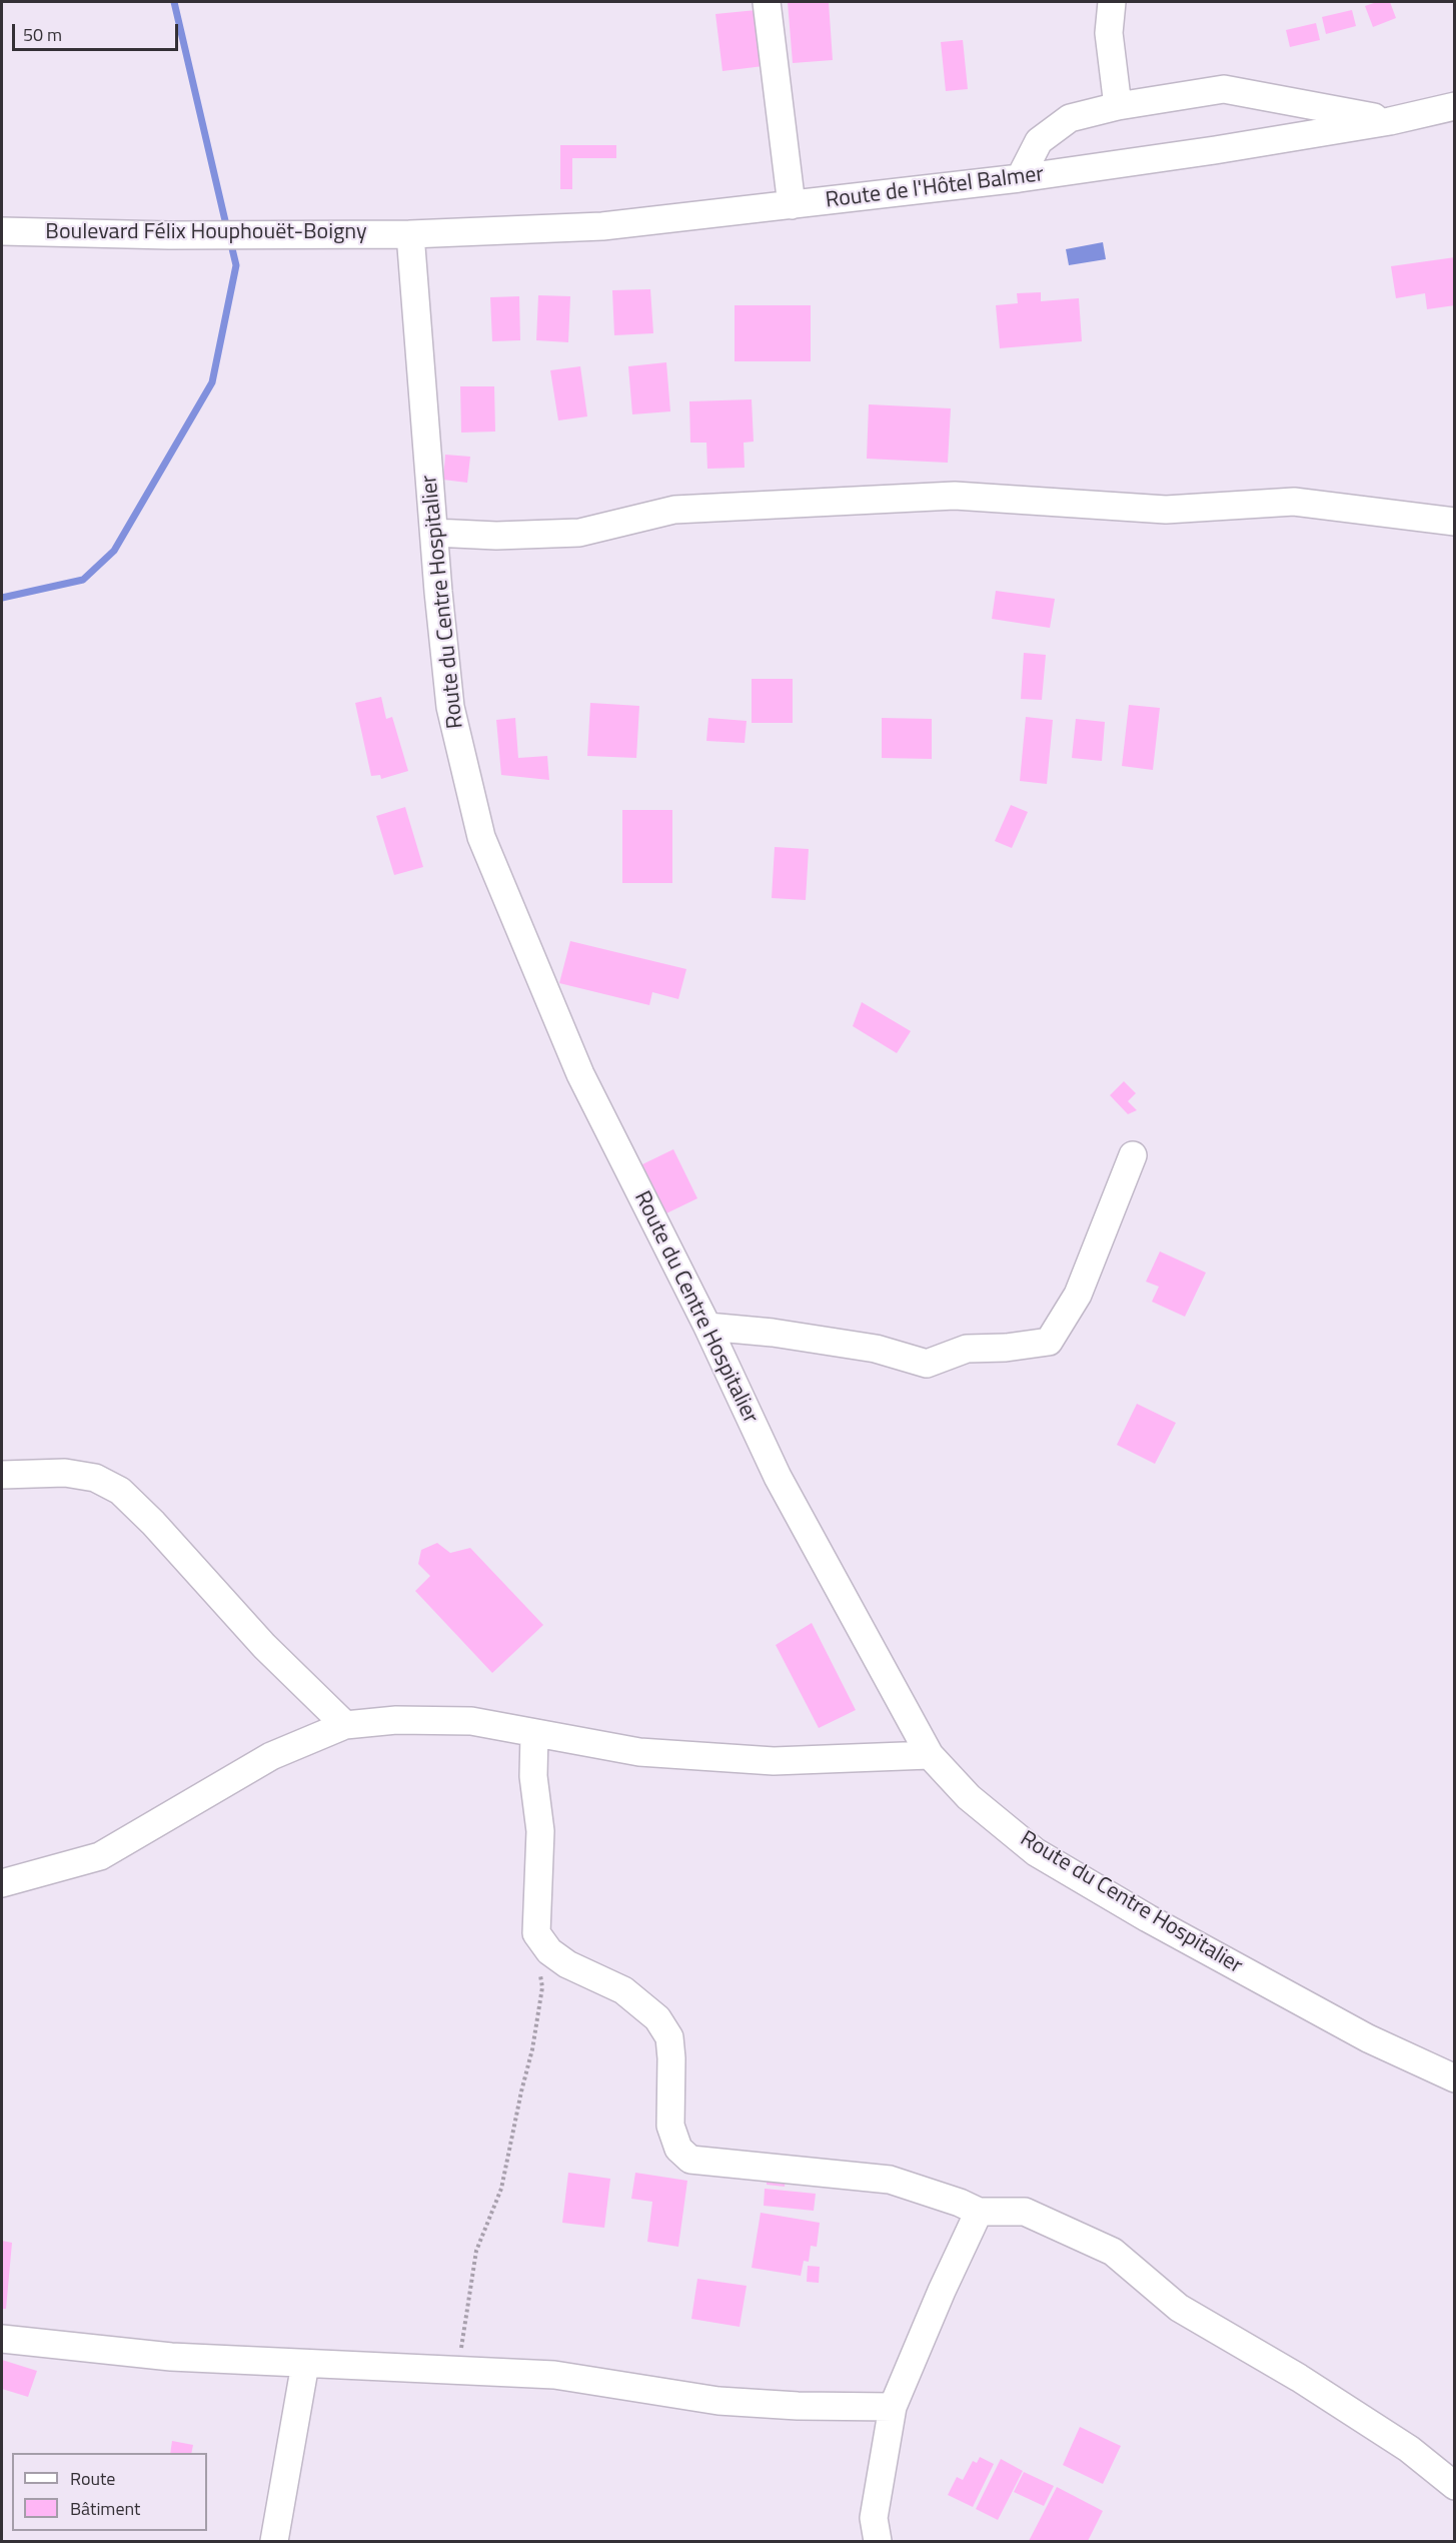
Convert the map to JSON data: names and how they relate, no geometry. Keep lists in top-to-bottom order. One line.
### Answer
{"streets":{"street":["Route de l'Hôtel Balmer","Boulevard Félix Houphouët-Boigny","Route du Centre Hospitalier"]},"crossings":[["Route de l'Hôtel Balmer","Boulevard Félix Houphouët-Boigny"],["Route de l'Hôtel Balmer","Route du Centre Hospitalier"],["Boulevard Félix Houphouët-Boigny","Route du Centre Hospitalier"]],"legend":["Route","Bâtiment"],"scale_bar":"50 m"}
